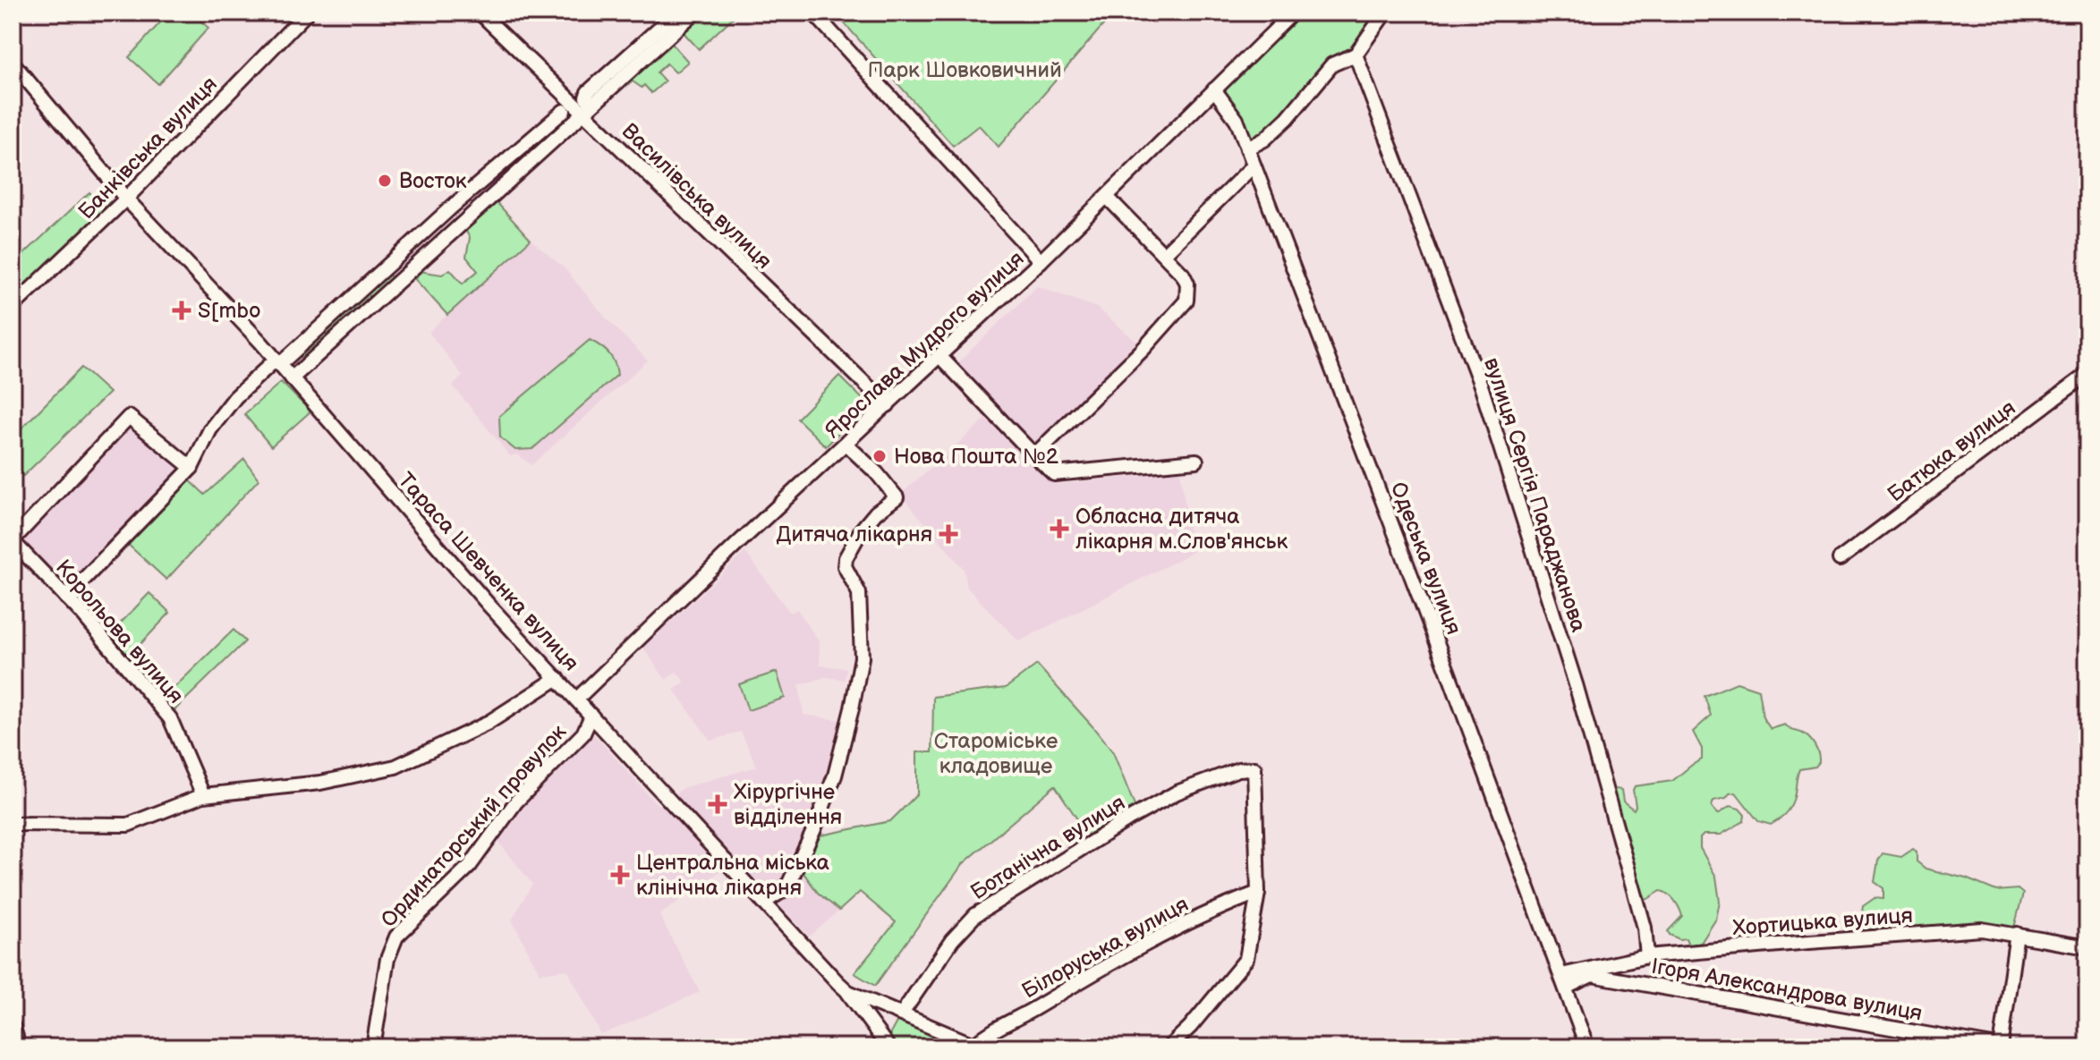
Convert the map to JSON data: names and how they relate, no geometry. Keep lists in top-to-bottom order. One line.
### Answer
{"streets":{"street":["Банківська вулиця","Василівська вулиця","Ярослава Мудрого вулиця","Батюка вулиця","вулиця Сергія Параджанова","Одеська вулиця","Тараса Шевченка вулиця","Корольова вулиця","Ординаторський провулок","Ботанічна вулиця","Хортицька вулиця","Білоруська вулиця","Ігоря Александрова вулиця"]},"crossings":[["Банківська вулиця","Тараса Шевченка вулиця"],["Василівська вулиця","Ярослава Мудрого вулиця"],["Ярослава Мудрого вулиця","Одеська вулиця"],["Ярослава Мудрого вулиця","Тараса Шевченка вулиця"],["вулиця Сергія Параджанова","Хортицька вулиця"],["Одеська вулиця","Хортицька вулиця"],["Одеська вулиця","Ігоря Александрова вулиця"],["Тараса Шевченка вулиця","Ординаторський провулок"],["Тараса Шевченка вулиця","Ботанічна вулиця"],["Тараса Шевченка вулиця","Білоруська вулиця"],["Ботанічна вулиця","Білоруська вулиця"],["Хортицька вулиця","Ігоря Александрова вулиця"]],"parks":["Парк Шовковичний","Староміське кладовище"],"places":{"other":["Восток","Нова Пошта №2"],"health":["S[mbo","Обласна дитяча лікарня м.Слов'янськ","Дитяча лікарня","Хірургічне відділення","Центральна міська клінічна лікарня"]}}
